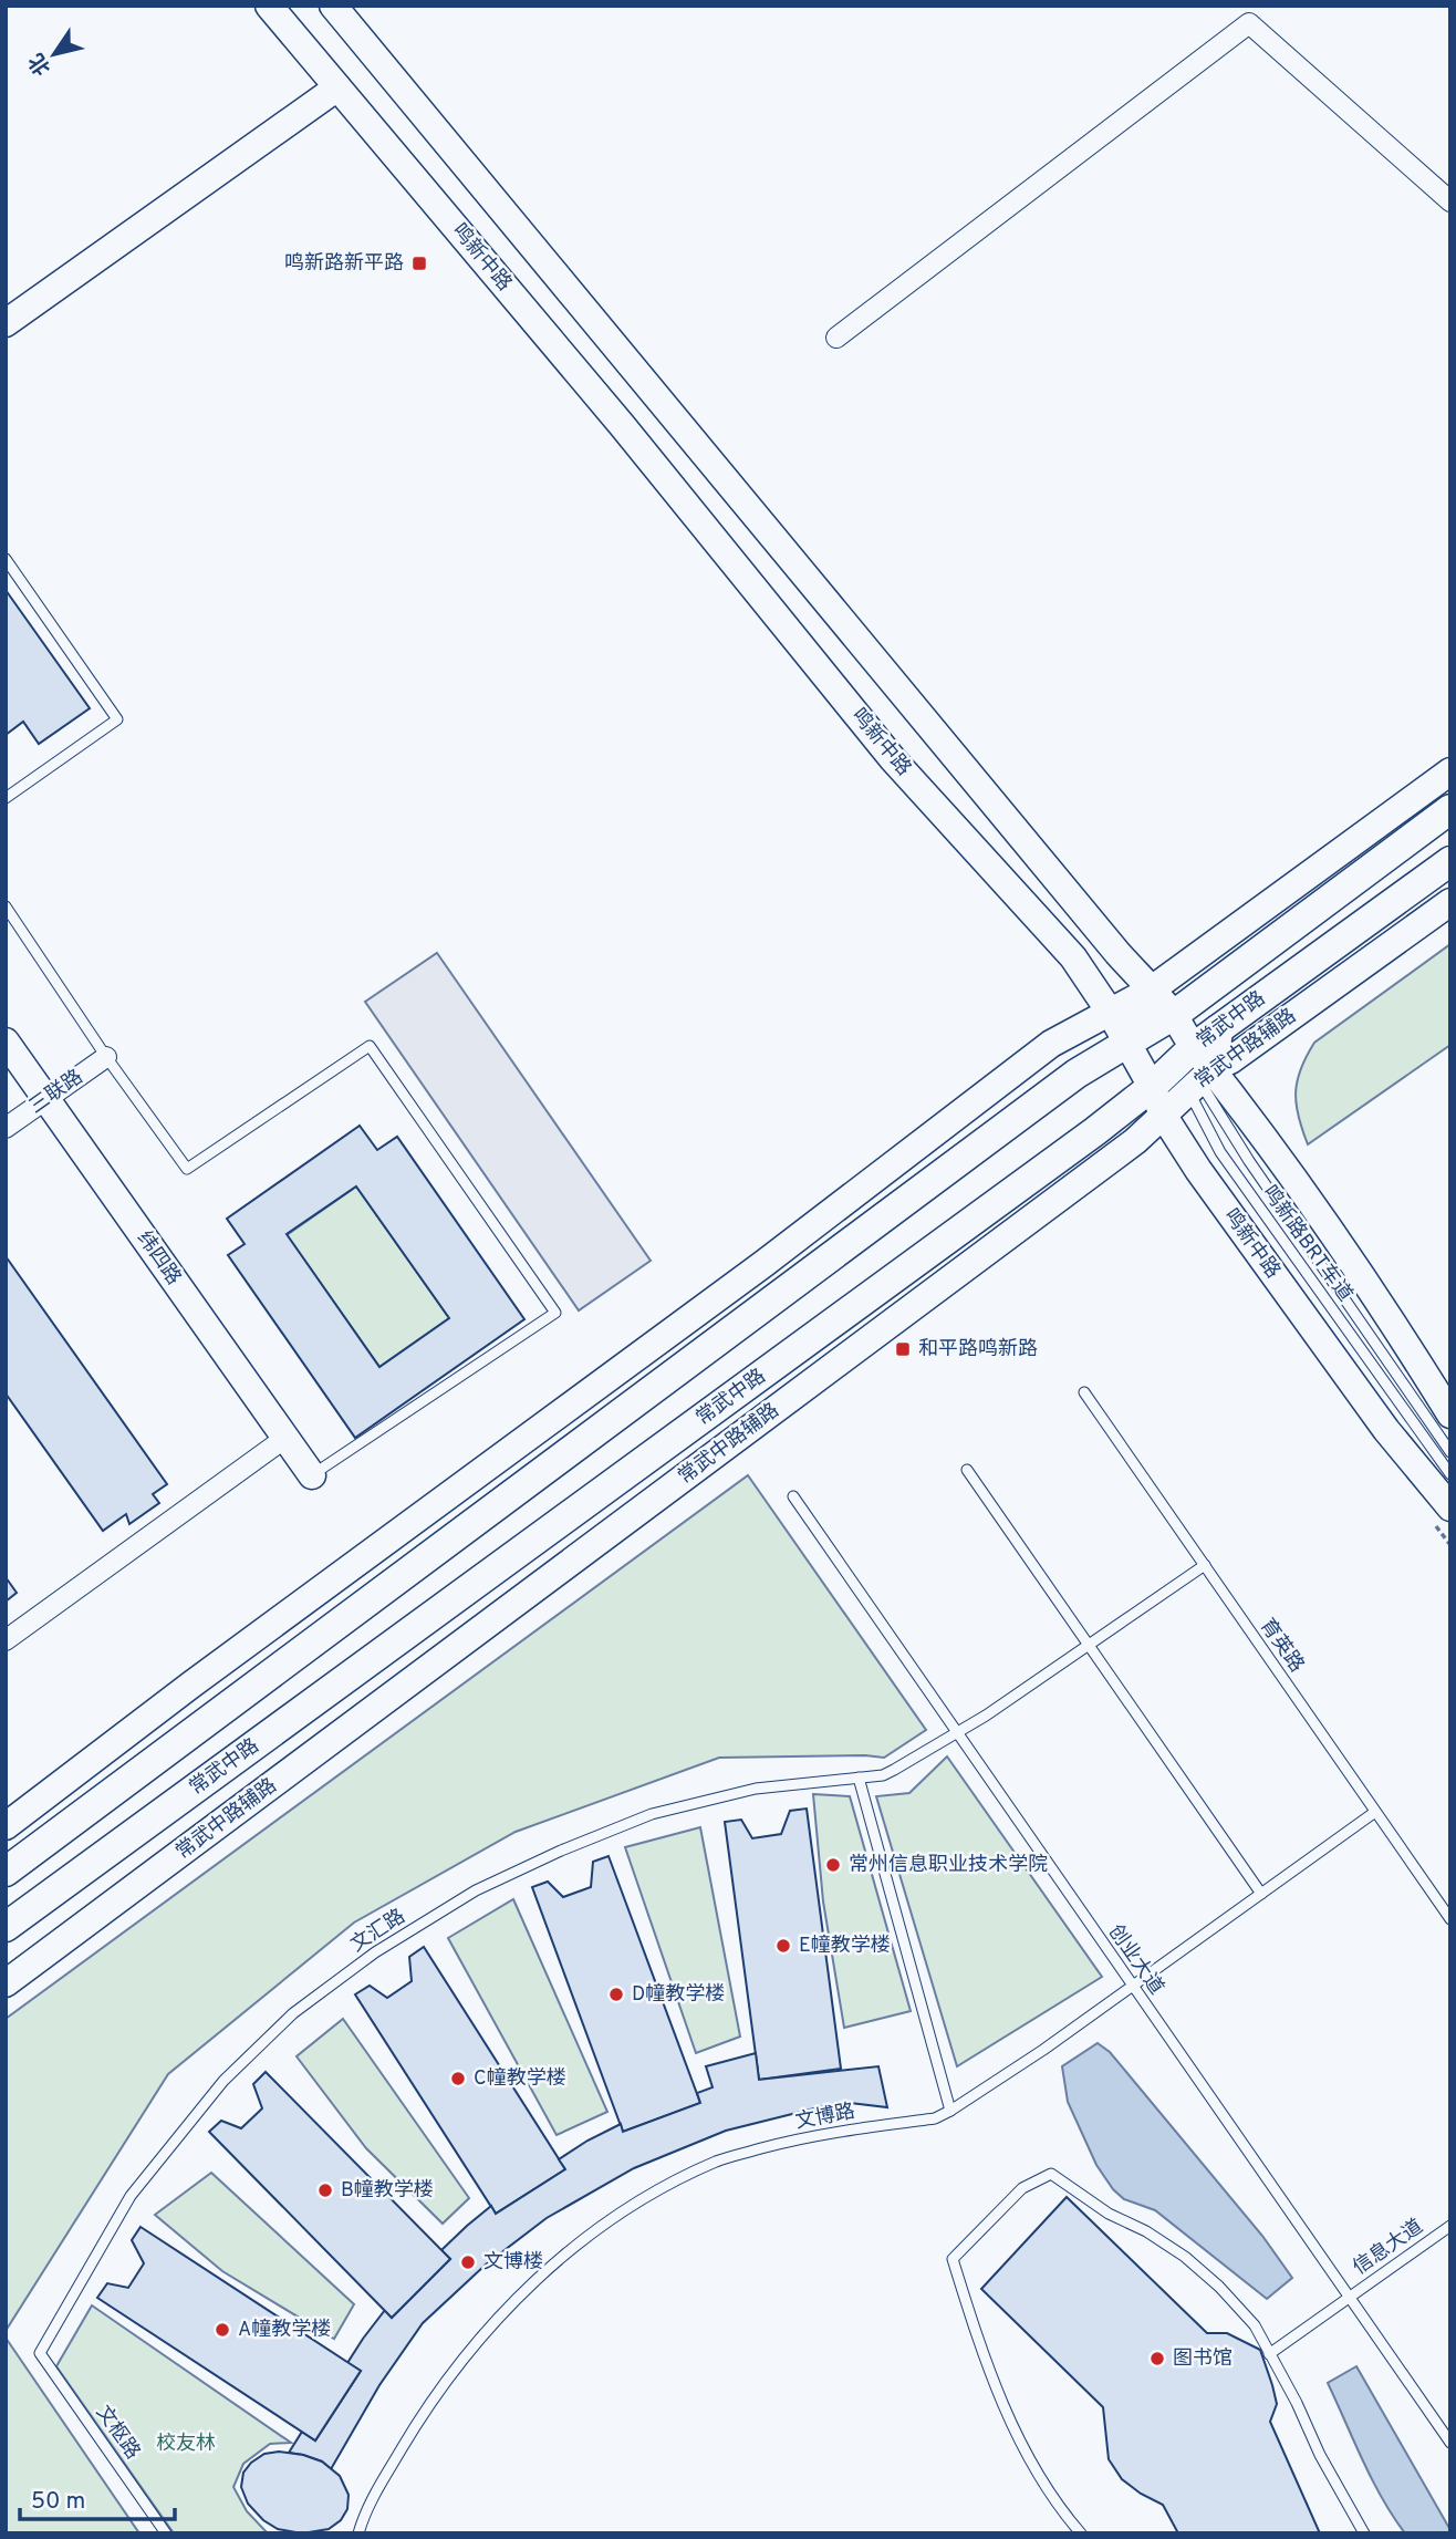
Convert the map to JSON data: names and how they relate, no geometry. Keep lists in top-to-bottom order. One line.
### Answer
{"streets":{"main road":["常武中路"],"street":["鸣新中路","常武中路辅路","三联路","纬四路"],"lane":["鸣新路BRT车道","育英路","文汇路","创业大道","文博路","信息大道","文枢路"]},"crossings":[["鸣新中路","常武中路"],["鸣新中路","常武中路辅路"],["常武中路","常武中路辅路"],["常武中路","鸣新路BRT车道"],["常武中路辅路","鸣新路BRT车道"],["三联路","纬四路"],["育英路","文汇路"],["育英路","文博路"],["文汇路","创业大道"],["文汇路","文枢路"],["创业大道","文博路"],["创业大道","信息大道"]],"parks":["校友林"],"places":{"transit":["鸣新路新平路","和平路鸣新路"],"other":["常州信息职业技术学院","E幢教学楼","D幢教学楼","C幢教学楼","B幢教学楼","文博楼","A幢教学楼","图书馆"]},"scale_bar":"50 m","north":"bottom left"}
